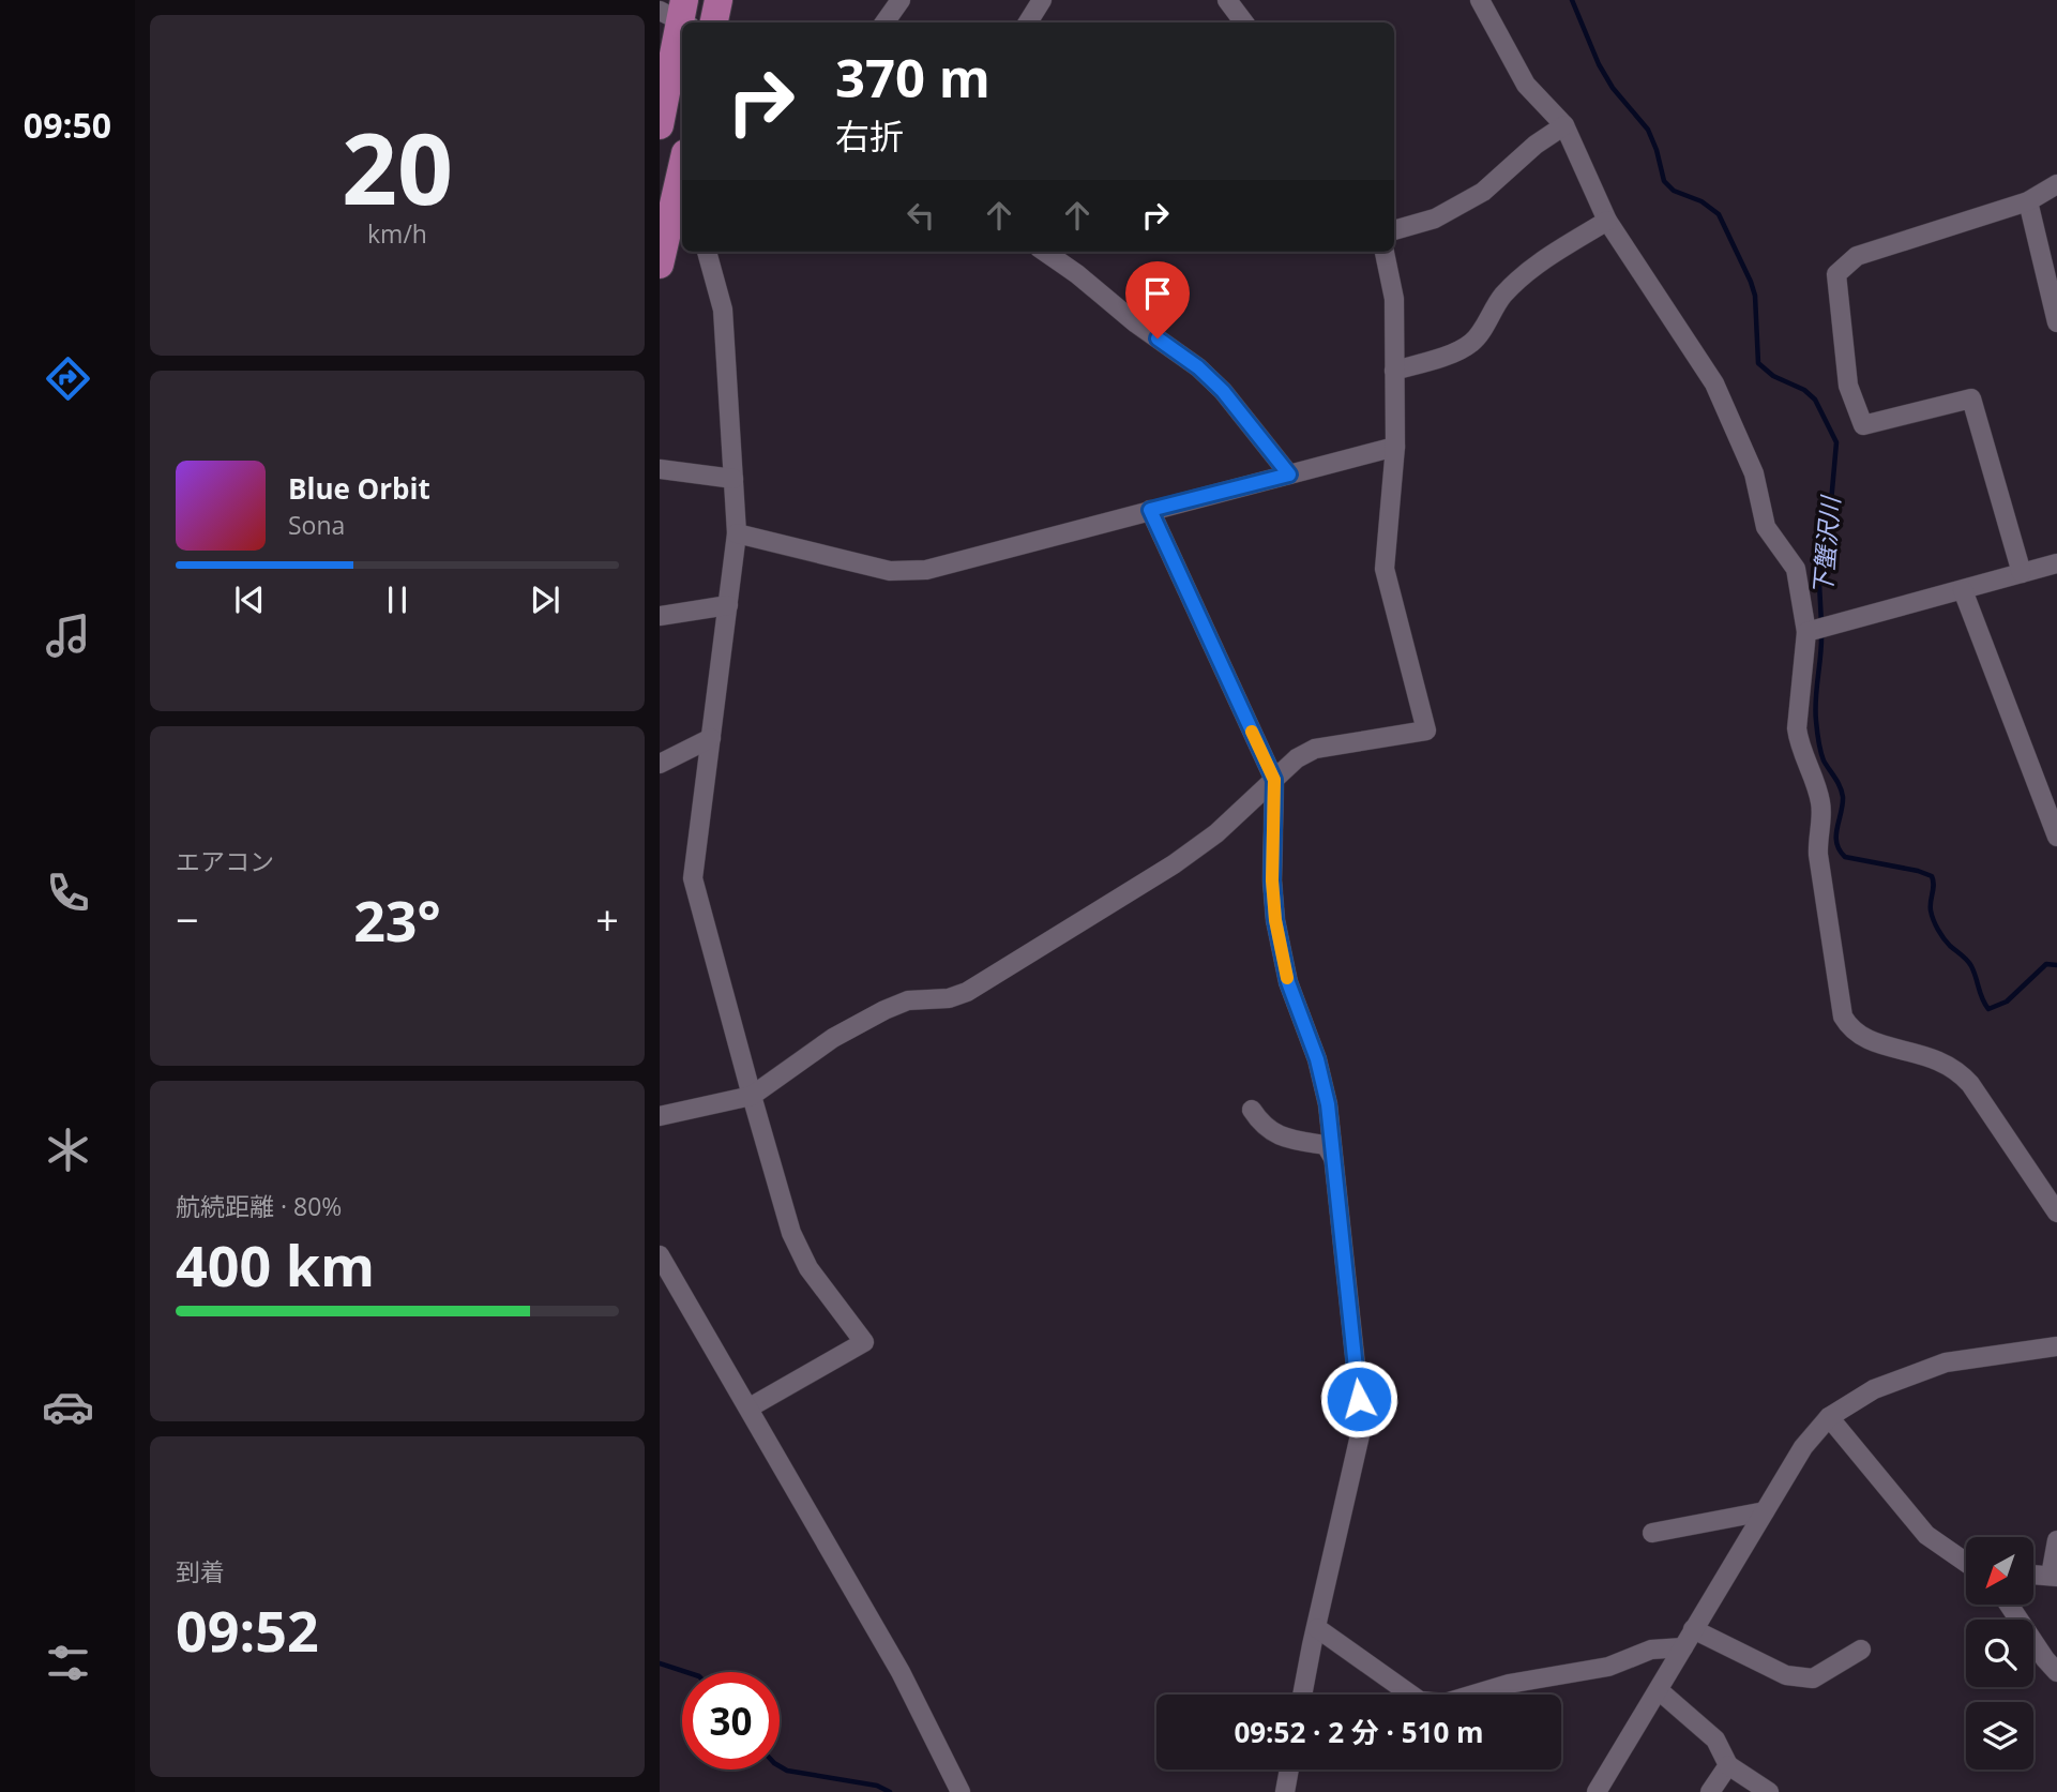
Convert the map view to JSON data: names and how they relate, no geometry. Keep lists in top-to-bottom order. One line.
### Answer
{"water":["下蟹沢川"],"north":"bottom left","page":{"tabs":"09:50","tile":[["20","km/h"],"エアコン",["航続距離 · 80%","400 km"],["到着","09:52"]],"turn":["370 m","右折"],"song":["Blue Orbit","Sona"],"heat":["−","23°","+"],"limit":"30","trip":"09:52 · 2 分 · 510 m"}}
